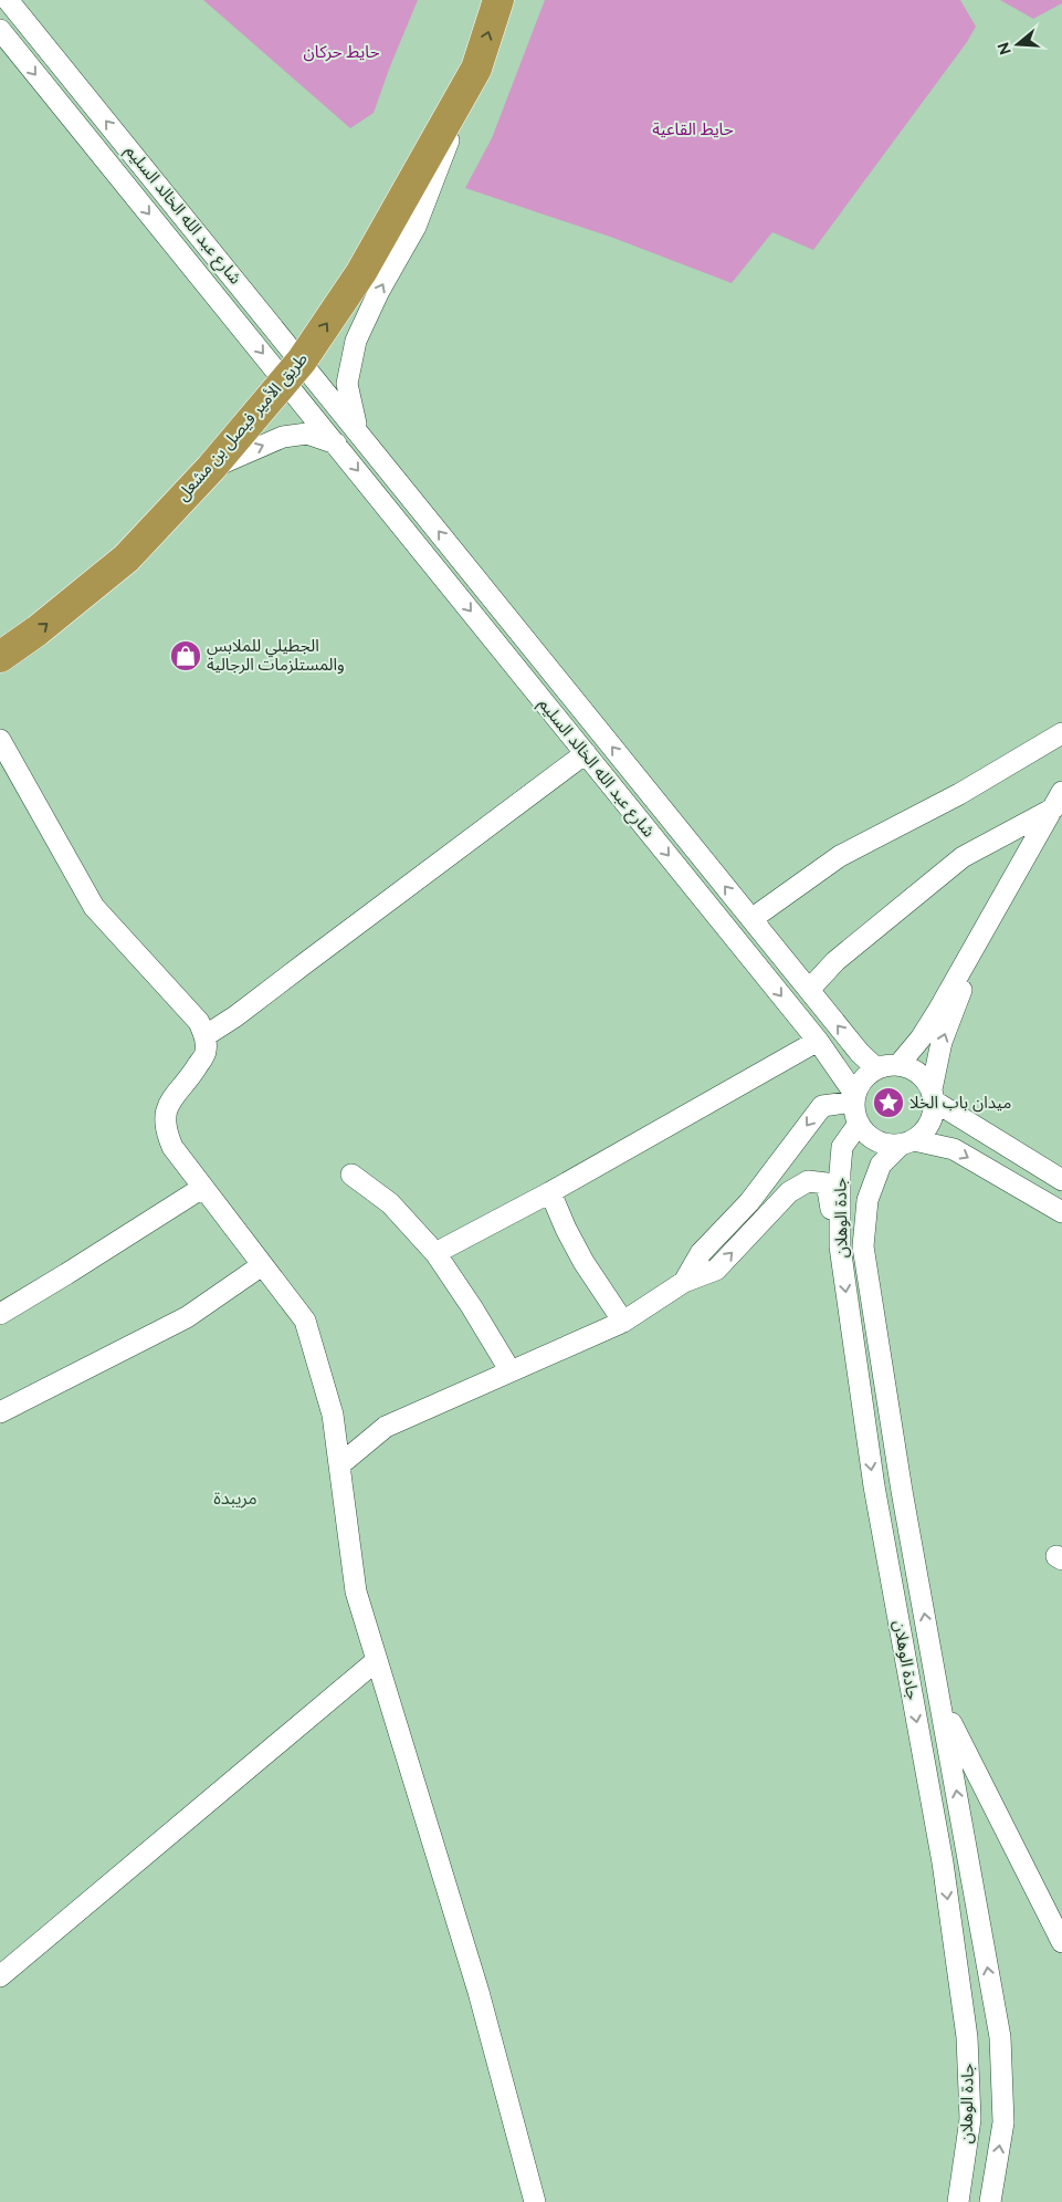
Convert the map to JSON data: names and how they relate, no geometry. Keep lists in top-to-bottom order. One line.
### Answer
{"streets":{"highway":["طريق الأمير فيصل بن مشعل"],"street":["شارع عبد الله الخالد السليم","جادة الوهلان"]},"crossings":[["شارع عبد الله الخالد السليم","طريق الأمير فيصل بن مشعل"],["شارع عبد الله الخالد السليم","جادة الوهلان"]],"one_way":["طريق الأمير فيصل بن مشعل"],"districts":["مريبدة"],"parks":["حايط حركان","حايط القاعية"],"places":{"shop":["الجطيلي للملابس والمستلزمات الرجالية"],"place":["ميدان باب الخلا"]},"north":"left"}
